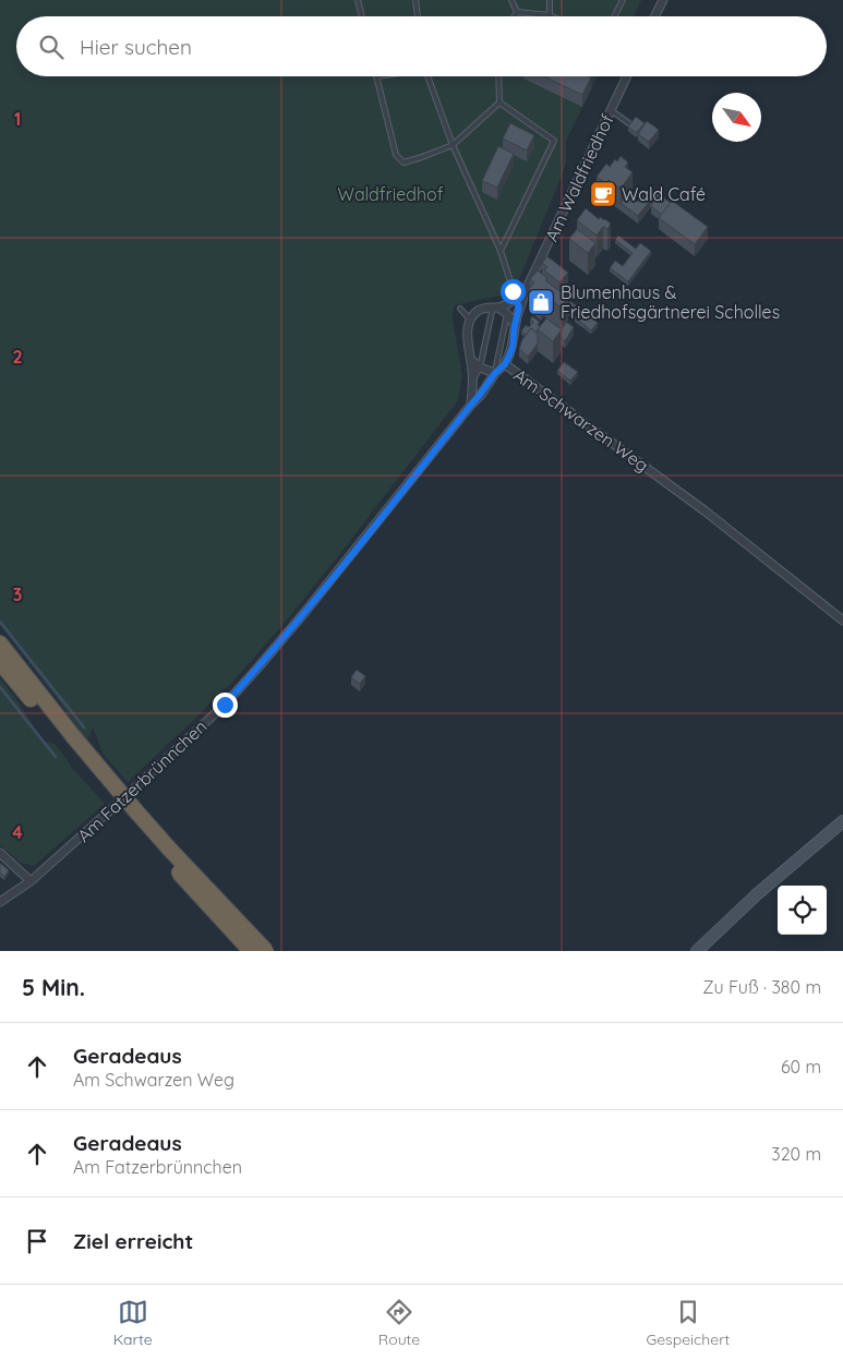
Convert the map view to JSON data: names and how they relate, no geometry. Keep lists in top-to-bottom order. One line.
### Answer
{"streets":{"street":["Am Waldfriedhof","Am Schwarzen Weg","Am Fatzerbrünnchen"]},"crossings":[["Am Waldfriedhof","Am Schwarzen Weg"]],"parks":["Waldfriedhof"],"places":{"cafe":["Wald Café"],"shop":["Blumenhaus & Friedhofsgärtnerei Scholles"]},"north":"bottom right","page":{"search":"Hier suchen","heading":["5 Min.","Zu Fuß · 380 m"],"list":[["Geradeaus","Am Schwarzen Weg","60 m"],["Geradeaus","Am Fatzerbrünnchen","320 m"],"Ziel erreicht"],"nav":["Karte","Route","Gespeichert"]},"grid":{"rows":["1","2","3","4"]}}
